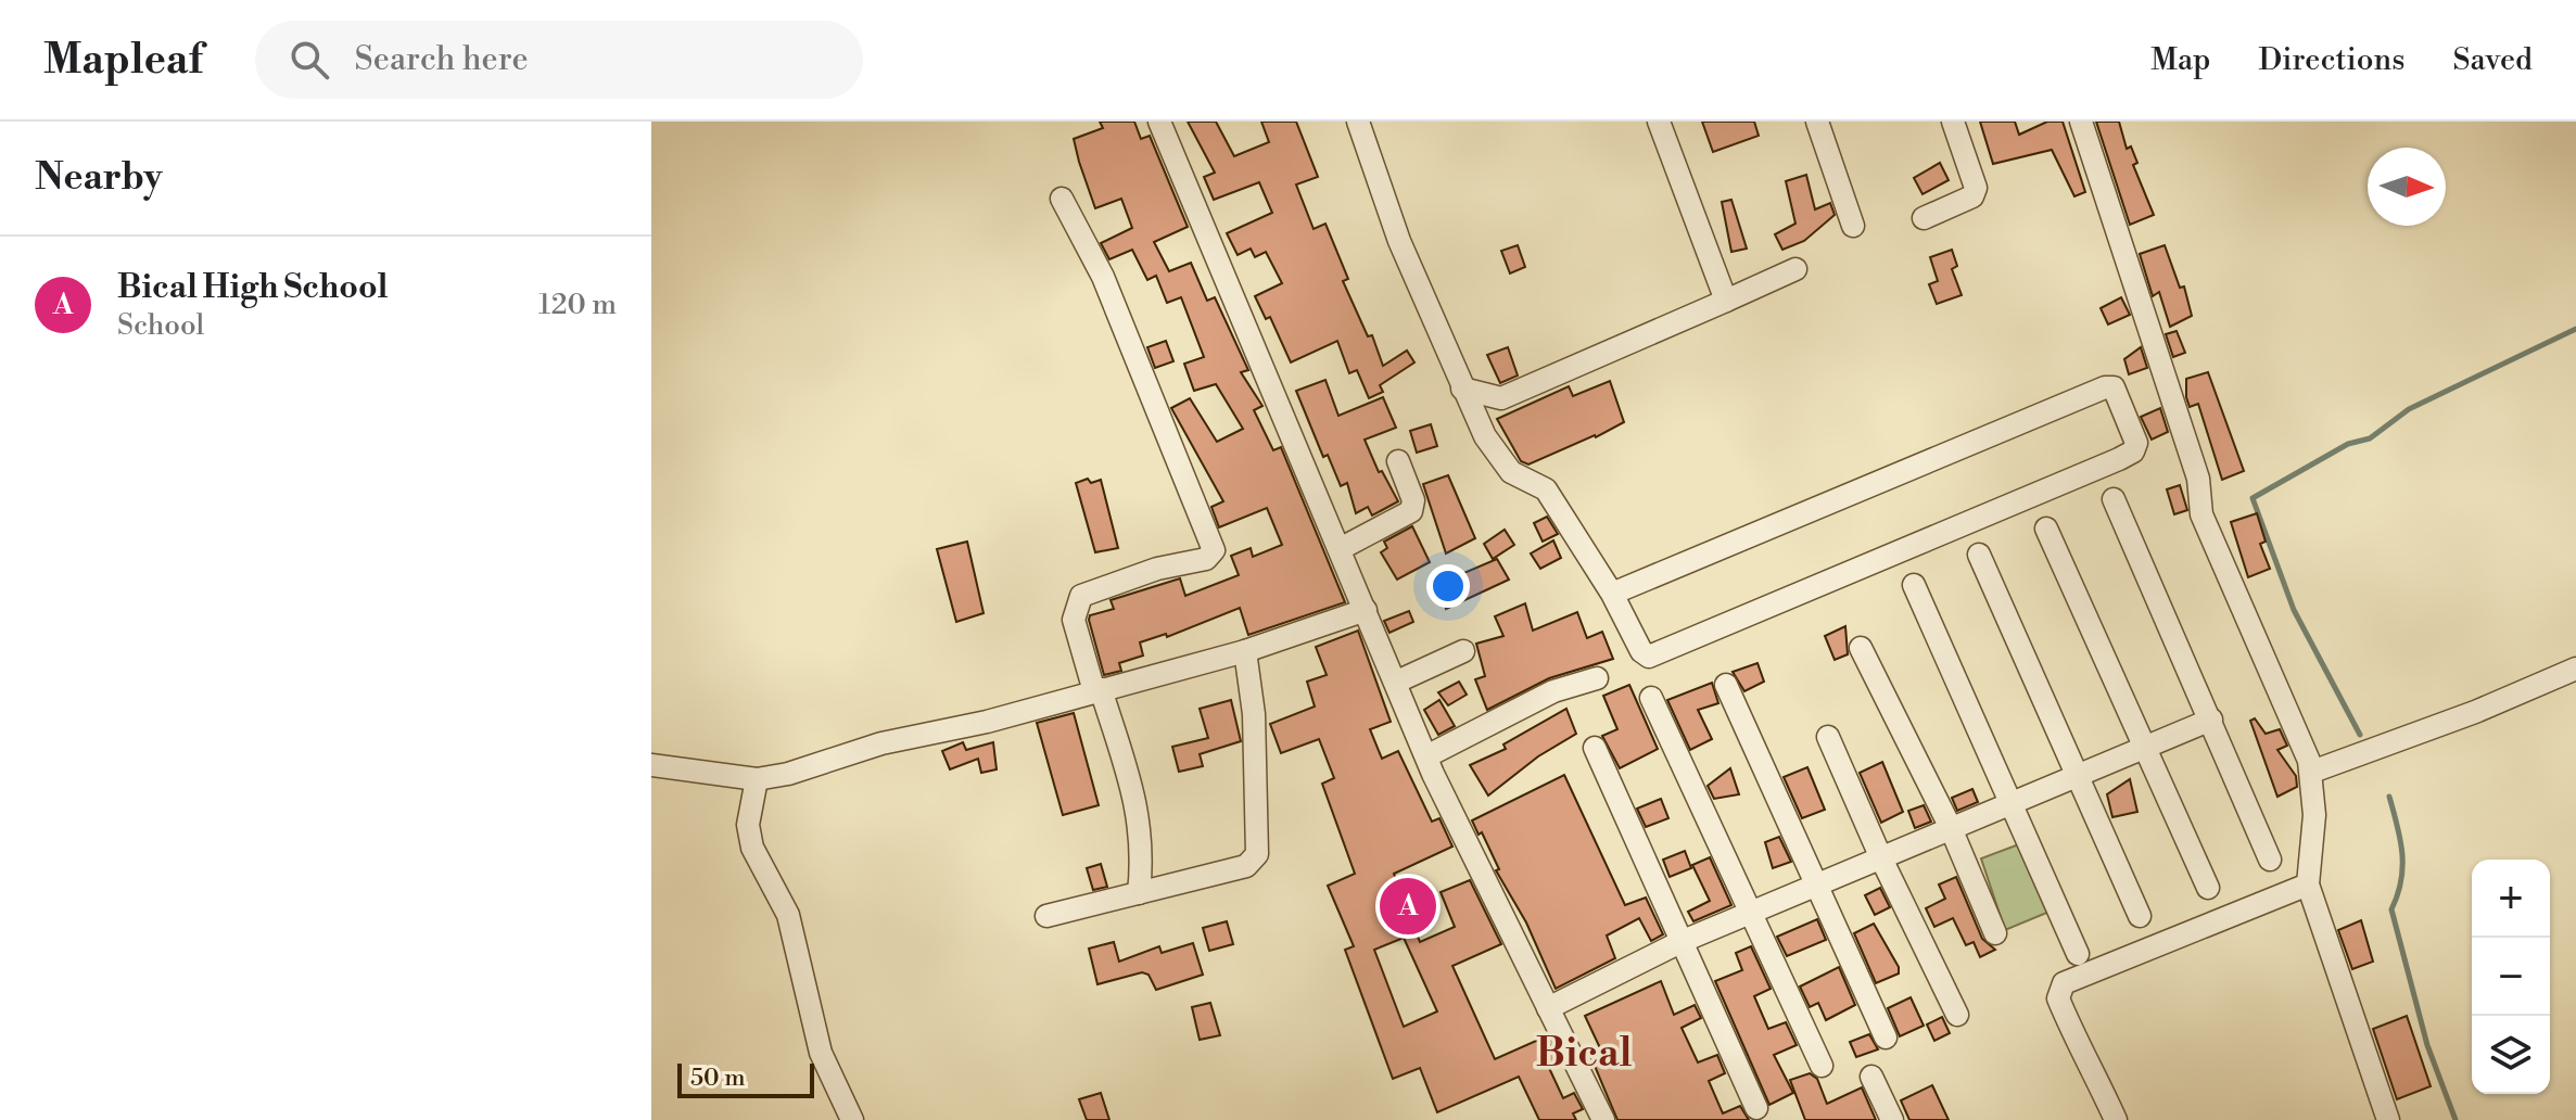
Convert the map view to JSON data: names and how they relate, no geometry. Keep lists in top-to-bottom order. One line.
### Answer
{"districts":["Bical"],"scale_bar":"50 m","north":"right","page":{"header":"Mapleaf","search":"Search here","nav":["Map","Directions","Saved"],"heading":"Nearby","list":[{"mark":"A","name":"Bical High School","note":"School","value":"120 m"}],"map_buttons":["+","−"],"pins":"A","scale":"50 m"}}
